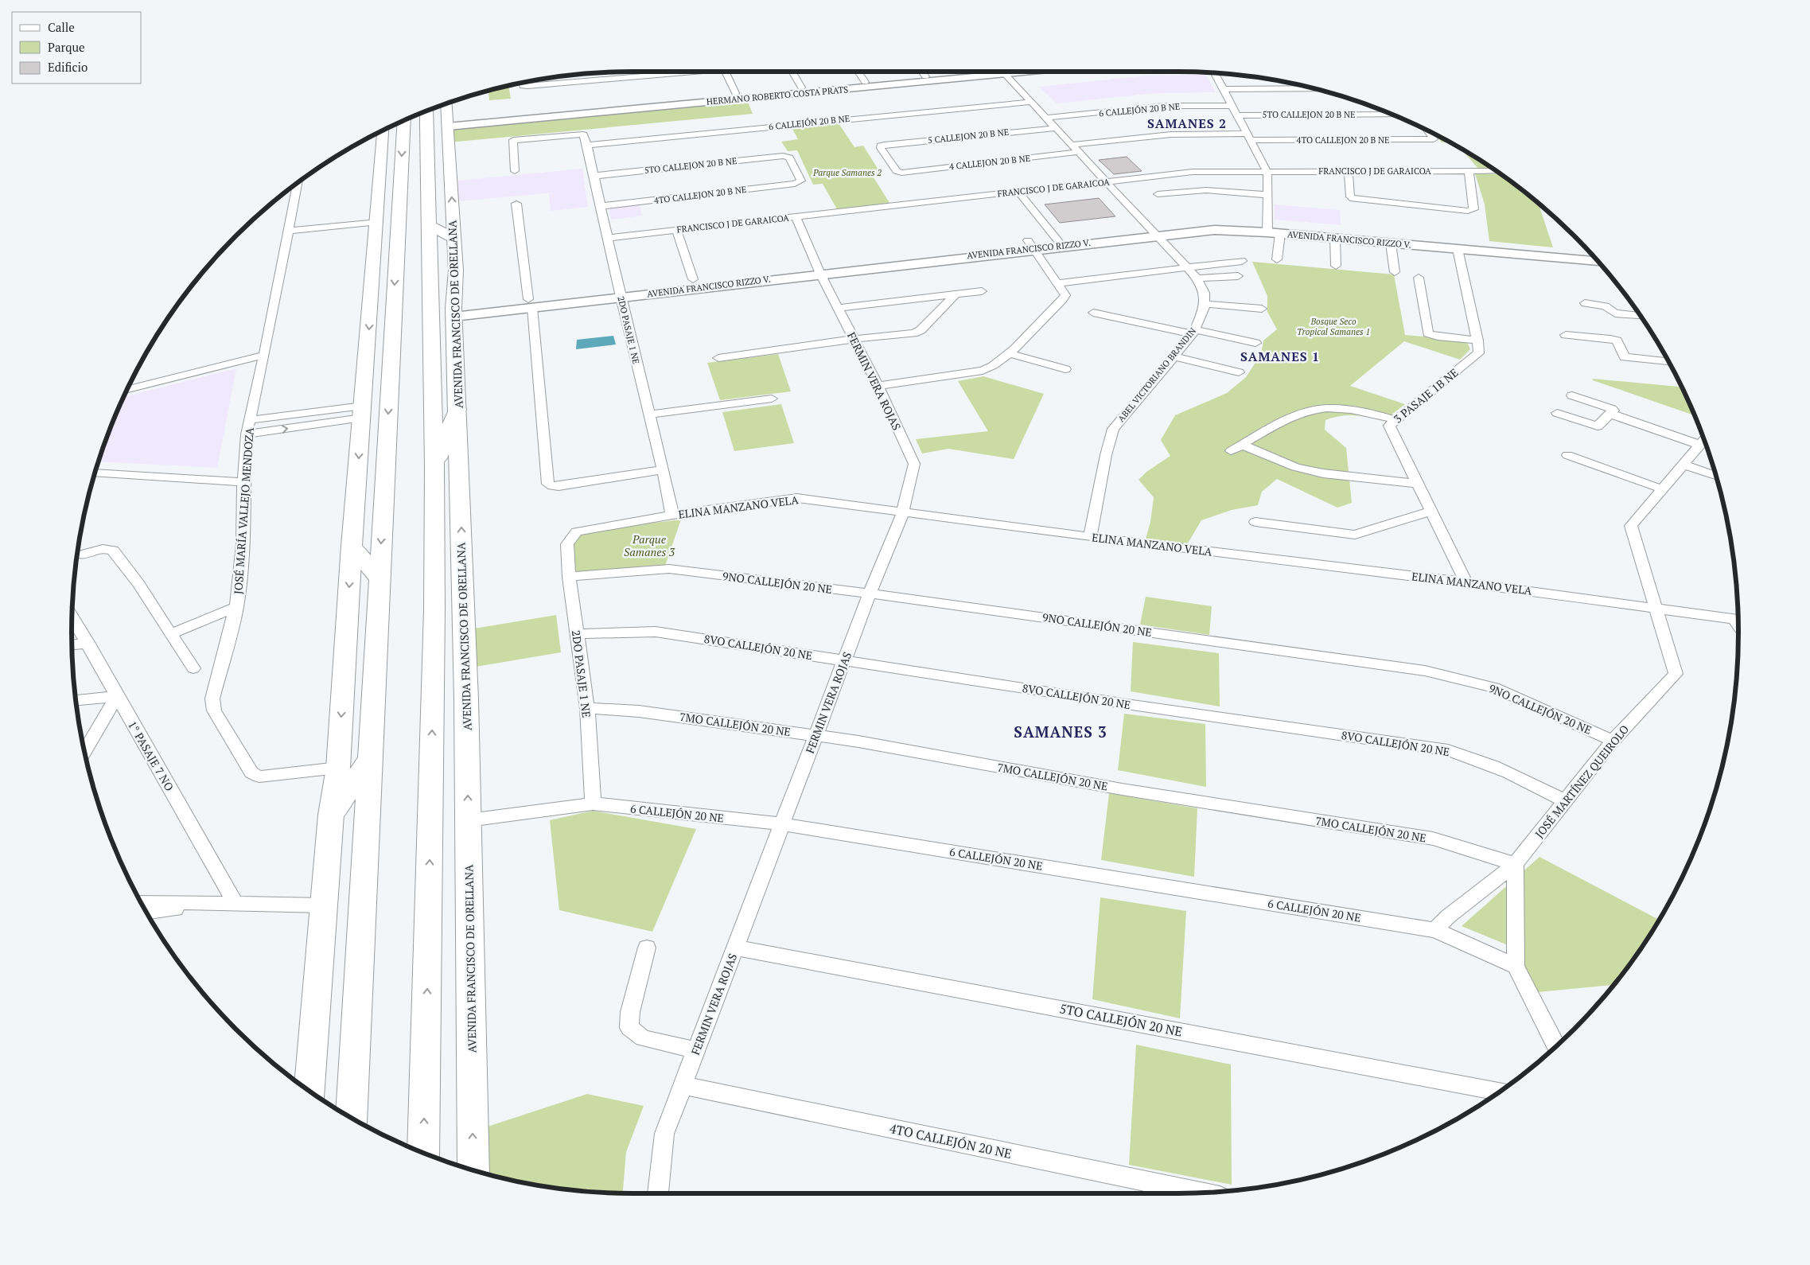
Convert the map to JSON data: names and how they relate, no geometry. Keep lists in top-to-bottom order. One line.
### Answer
{"streets":{"main road":["AVENIDA FRANCISCO RIZZO V.","AVENIDA FRANCISCO DE ORELLANA"],"street":["HERMANO ROBERTO COSTA PRATS","6 CALLEJÓN 20 B NE","5TO CALLEJON 20 B NE","5 CALLEJON 20 B NE","4TO CALLEJON 20 B NE","4 CALLEJON 20 B NE","FRANCISCO J DE GARAICOA","2DO PASAJE 1 NE","ABEL VICTORIANO BRANDIN","FERMIN VERA ROJAS","3 PASAJE 1B NE","ELINA MANZANO VELA","JOSÉ MARÍA VALLEJO MENDOZA","9NO CALLEJÓN 20 NE","8VO CALLEJÓN 20 NE","7MO CALLEJÓN 20 NE","1° PASAJE 7 NO","JOSÉ MARTÍNEZ QUEIROLO","6 CALLEJÓN 20 NE","5TO CALLEJÓN 20 NE","4TO CALLEJÓN 20 NE"]},"crossings":[["HERMANO ROBERTO COSTA PRATS","AVENIDA FRANCISCO DE ORELLANA"],["6 CALLEJÓN 20 B NE","2DO PASAJE 1 NE"],["5TO CALLEJON 20 B NE","4TO CALLEJON 20 B NE"],["5TO CALLEJON 20 B NE","2DO PASAJE 1 NE"],["5 CALLEJON 20 B NE","4 CALLEJON 20 B NE"],["4TO CALLEJON 20 B NE","2DO PASAJE 1 NE"],["FRANCISCO J DE GARAICOA","2DO PASAJE 1 NE"],["FRANCISCO J DE GARAICOA","FERMIN VERA ROJAS"],["AVENIDA FRANCISCO RIZZO V.","AVENIDA FRANCISCO DE ORELLANA"],["AVENIDA FRANCISCO RIZZO V.","2DO PASAJE 1 NE"],["AVENIDA FRANCISCO RIZZO V.","FERMIN VERA ROJAS"],["AVENIDA FRANCISCO RIZZO V.","3 PASAJE 1B NE"],["AVENIDA FRANCISCO DE ORELLANA","6 CALLEJÓN 20 NE"],["2DO PASAJE 1 NE","ELINA MANZANO VELA"],["2DO PASAJE 1 NE","9NO CALLEJÓN 20 NE"],["2DO PASAJE 1 NE","8VO CALLEJÓN 20 NE"],["2DO PASAJE 1 NE","7MO CALLEJÓN 20 NE"],["2DO PASAJE 1 NE","6 CALLEJÓN 20 NE"],["ABEL VICTORIANO BRANDIN","ELINA MANZANO VELA"],["FERMIN VERA ROJAS","ELINA MANZANO VELA"],["FERMIN VERA ROJAS","9NO CALLEJÓN 20 NE"],["FERMIN VERA ROJAS","8VO CALLEJÓN 20 NE"],["FERMIN VERA ROJAS","7MO CALLEJÓN 20 NE"],["FERMIN VERA ROJAS","6 CALLEJÓN 20 NE"],["FERMIN VERA ROJAS","5TO CALLEJÓN 20 NE"],["FERMIN VERA ROJAS","4TO CALLEJÓN 20 NE"],["3 PASAJE 1B NE","ELINA MANZANO VELA"],["ELINA MANZANO VELA","JOSÉ MARTÍNEZ QUEIROLO"],["9NO CALLEJÓN 20 NE","JOSÉ MARTÍNEZ QUEIROLO"],["8VO CALLEJÓN 20 NE","JOSÉ MARTÍNEZ QUEIROLO"],["7MO CALLEJÓN 20 NE","JOSÉ MARTÍNEZ QUEIROLO"],["JOSÉ MARTÍNEZ QUEIROLO","6 CALLEJÓN 20 NE"]],"districts":["SAMANES 2","SAMANES 1","SAMANES 3"],"parks":["Parque Samanes 2","Bosque Seco Tropical Samanes 1","Parque Samanes 3"],"legend":["Calle","Parque","Edificio"]}
